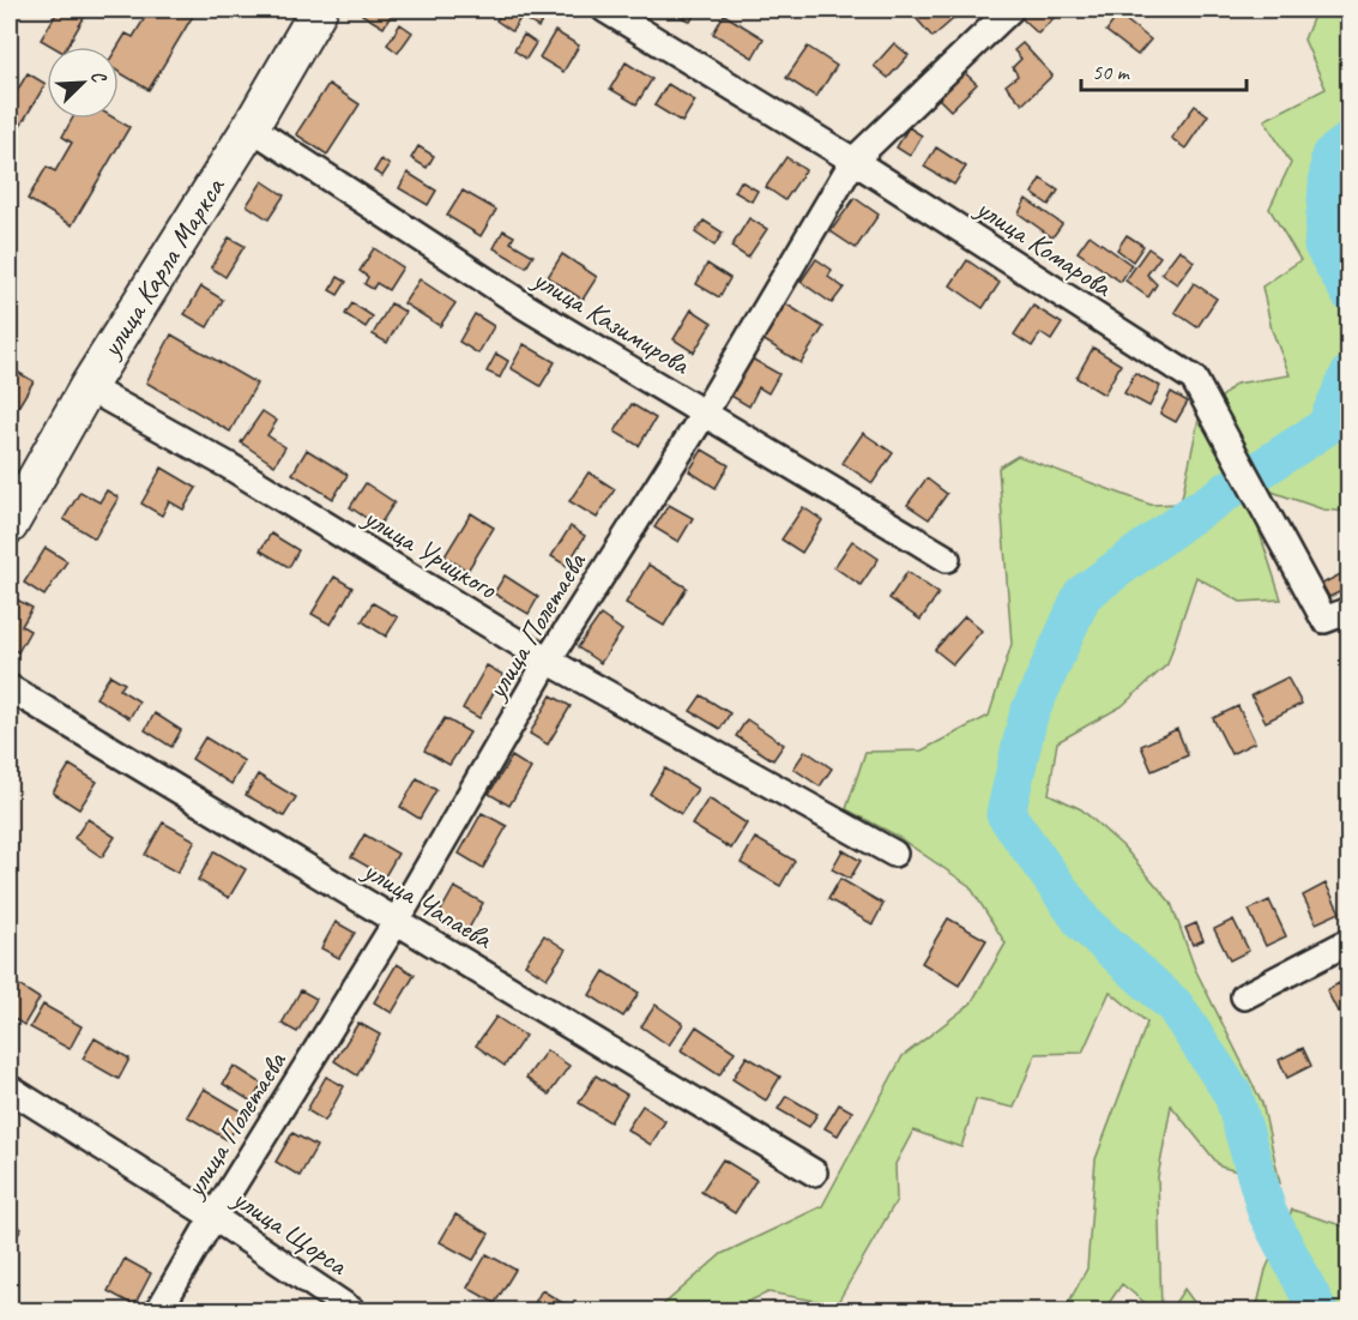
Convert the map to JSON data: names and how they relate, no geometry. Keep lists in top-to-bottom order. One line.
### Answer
{"streets":{"main road":["улица Карла Маркса"],"street":["улица Комарова","улица Казимирова","улица Урицкого","улица Полетаева","улица Чапаева","улица Щорса"]},"crossings":[["улица Комарова","улица Полетаева"],["улица Карла Маркса","улица Казимирова"],["улица Карла Маркса","улица Урицкого"],["улица Казимирова","улица Полетаева"],["улица Урицкого","улица Полетаева"],["улица Полетаева","улица Чапаева"],["улица Полетаева","улица Щорса"]],"scale_bar":"50 m","north":"top right"}
